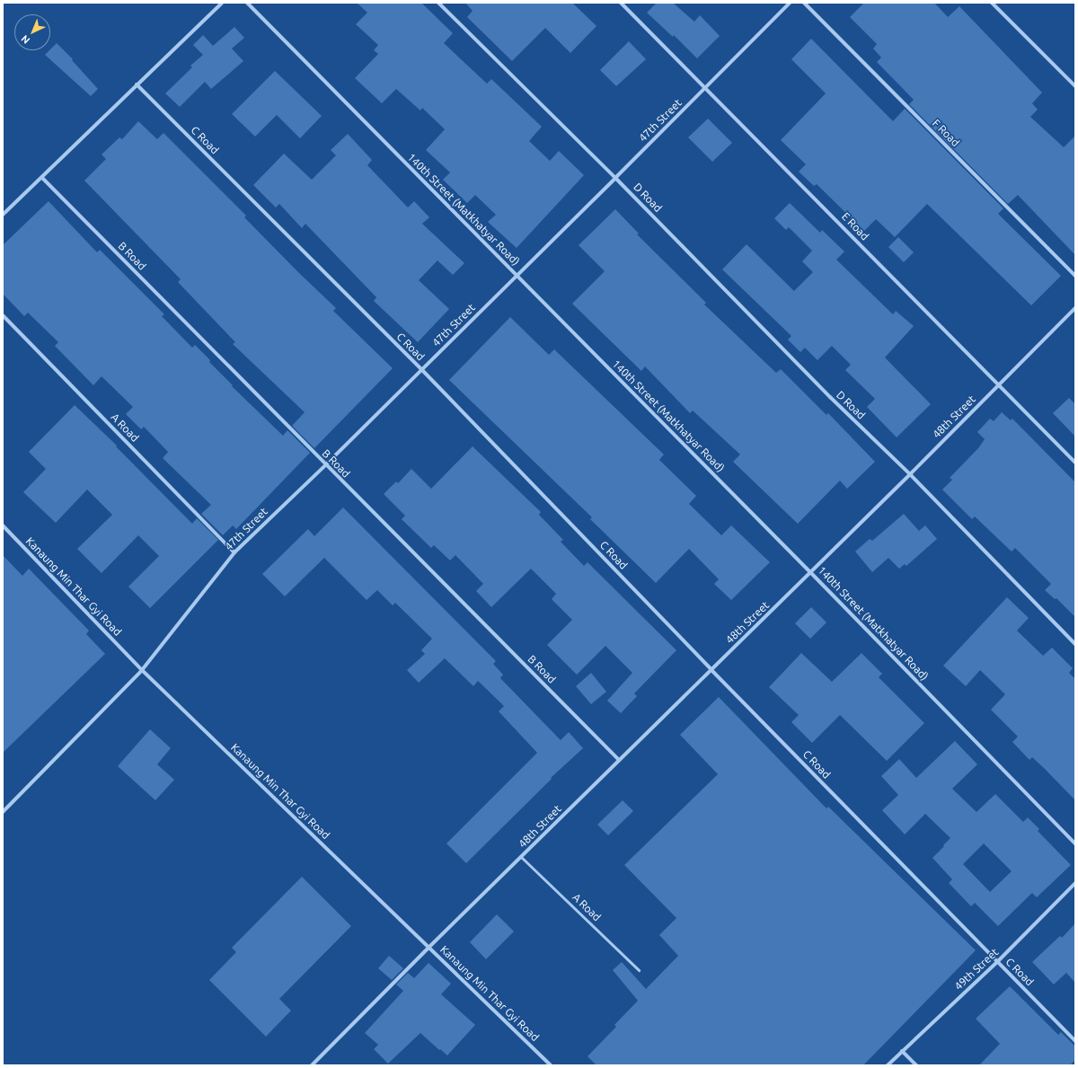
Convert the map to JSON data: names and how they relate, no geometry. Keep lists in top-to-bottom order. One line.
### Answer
{"streets":{"street":["47th Street","F Road","C Road","D Road","140th Street (Matkhatyar Road)","E Road","B Road","48th Street","A Road","Kanaung Min Thar Gyi Road","49th Street"]},"crossings":[["47th Street","C Road"],["47th Street","D Road"],["47th Street","140th Street (Matkhatyar Road)"],["47th Street","E Road"],["47th Street","B Road"],["47th Street","A Road"],["47th Street","Kanaung Min Thar Gyi Road"],["C Road","48th Street"],["C Road","49th Street"],["D Road","48th Street"],["140th Street (Matkhatyar Road)","48th Street"],["E Road","48th Street"],["B Road","48th Street"],["48th Street","A Road"],["48th Street","Kanaung Min Thar Gyi Road"]],"north":"bottom left"}
